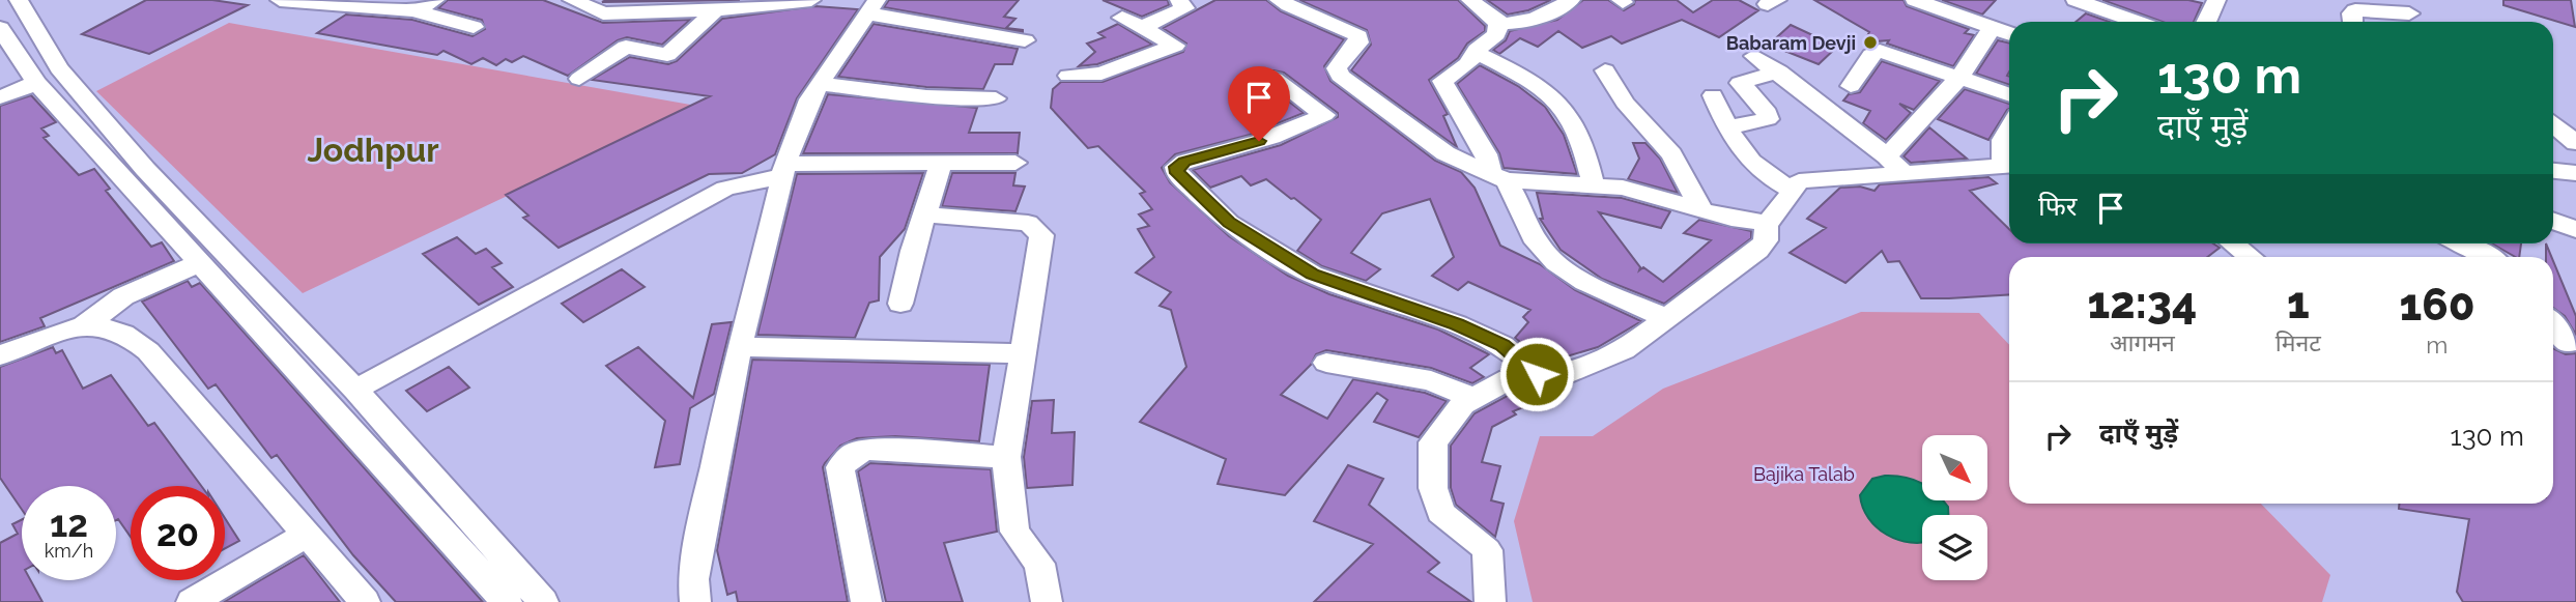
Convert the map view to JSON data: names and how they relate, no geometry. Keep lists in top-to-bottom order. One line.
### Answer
{"districts":["Jodhpur"],"parks":["Bajika Talab"],"places":["Babaram Devji"],"north":"bottom right","page":{"turn":["130 m","दाएँ मुड़ें"],"then":"फिर","eta":["12:34","आगमन","1","मिनट","160","m"],"list":[{"name":"दाएँ मुड़ें","value":"130 m"}],"speed":"12 km/h","limit":"20"}}
